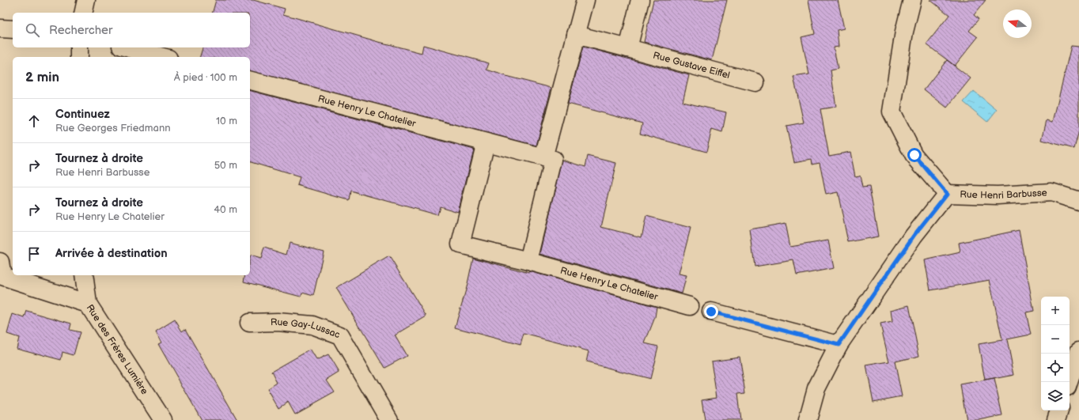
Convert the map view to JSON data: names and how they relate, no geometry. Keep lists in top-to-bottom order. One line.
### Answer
{"streets":{"street":["Rue Gustave Eiffel","Rue Henry Le Chatelier","Rue Henri Barbusse","Rue Gay-Lussac","Rue des Frères Lumière"]},"north":"left","page":{"search":"Rechercher","heading":["2 min","À pied · 100 m"],"list":[["Continuez","Rue Georges Friedmann","10 m"],["Tournez à droite","Rue Henri Barbusse","50 m"],["Tournez à droite","Rue Henry Le Chatelier","40 m"],"Arrivée à destination"],"map_buttons":["+","−"]}}
